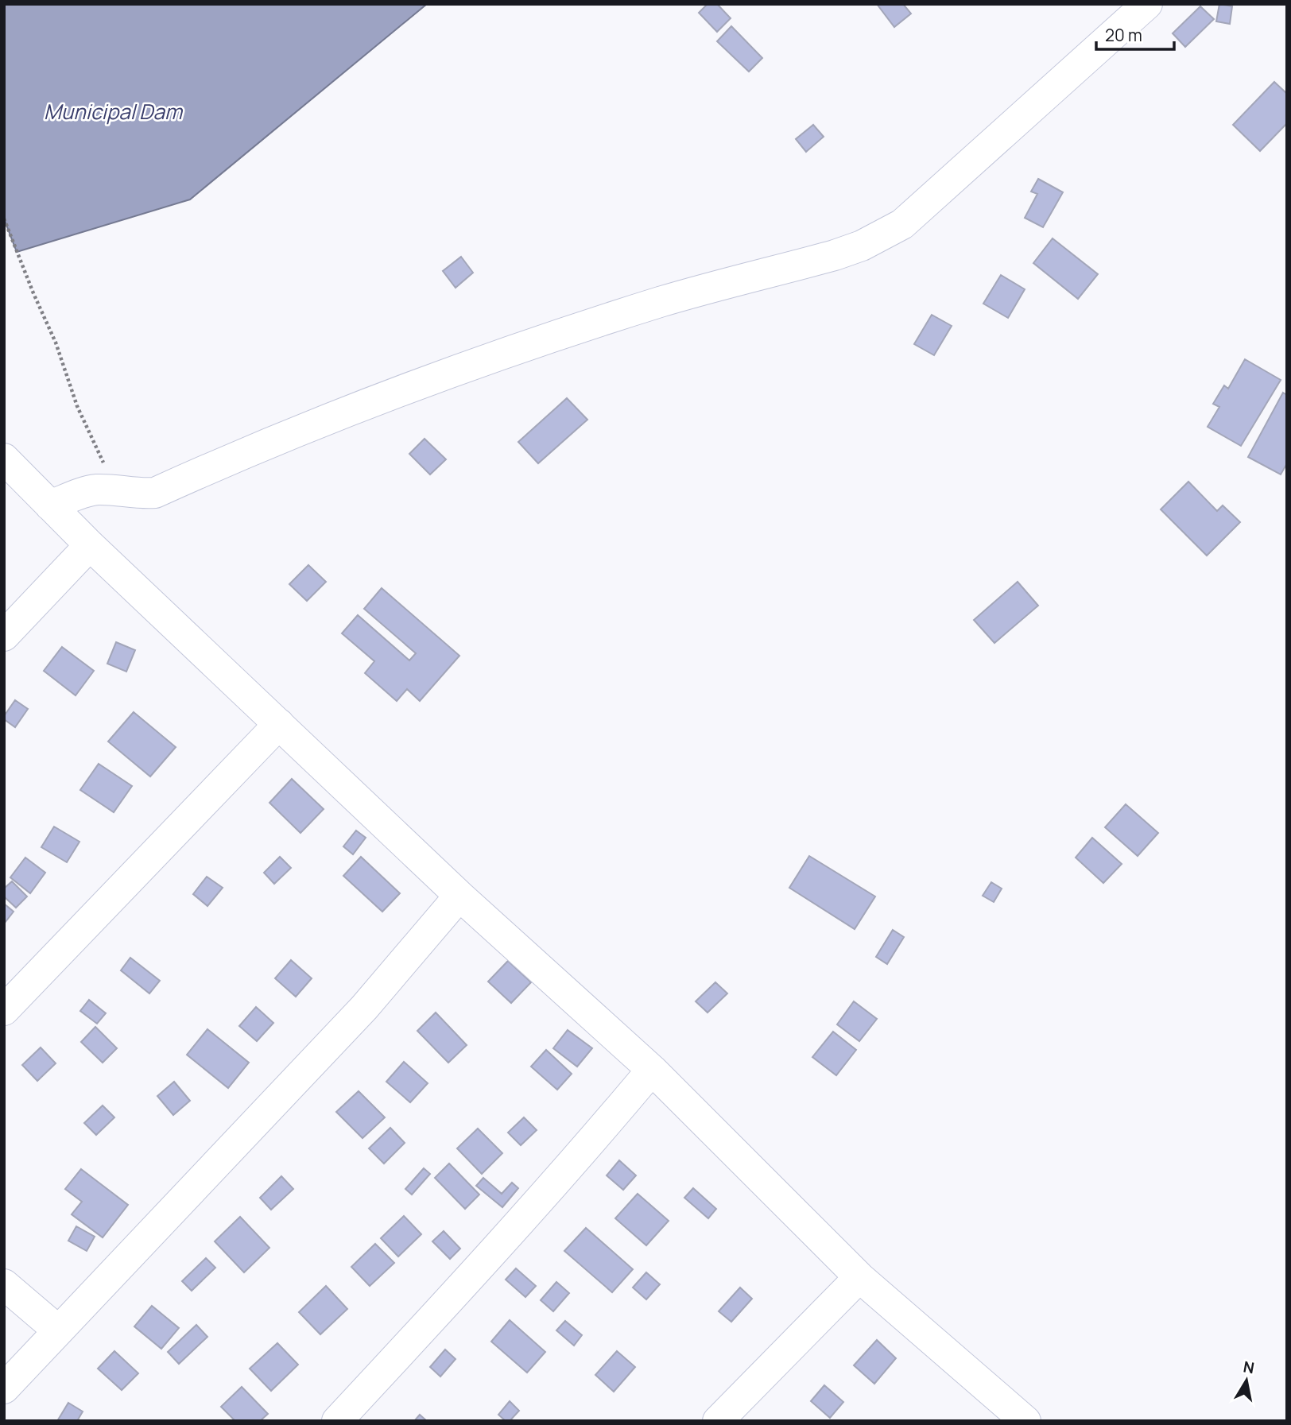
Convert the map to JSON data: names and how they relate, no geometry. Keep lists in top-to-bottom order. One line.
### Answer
{"water":["Municipal Dam"],"scale_bar":"20 m","north":"top"}
